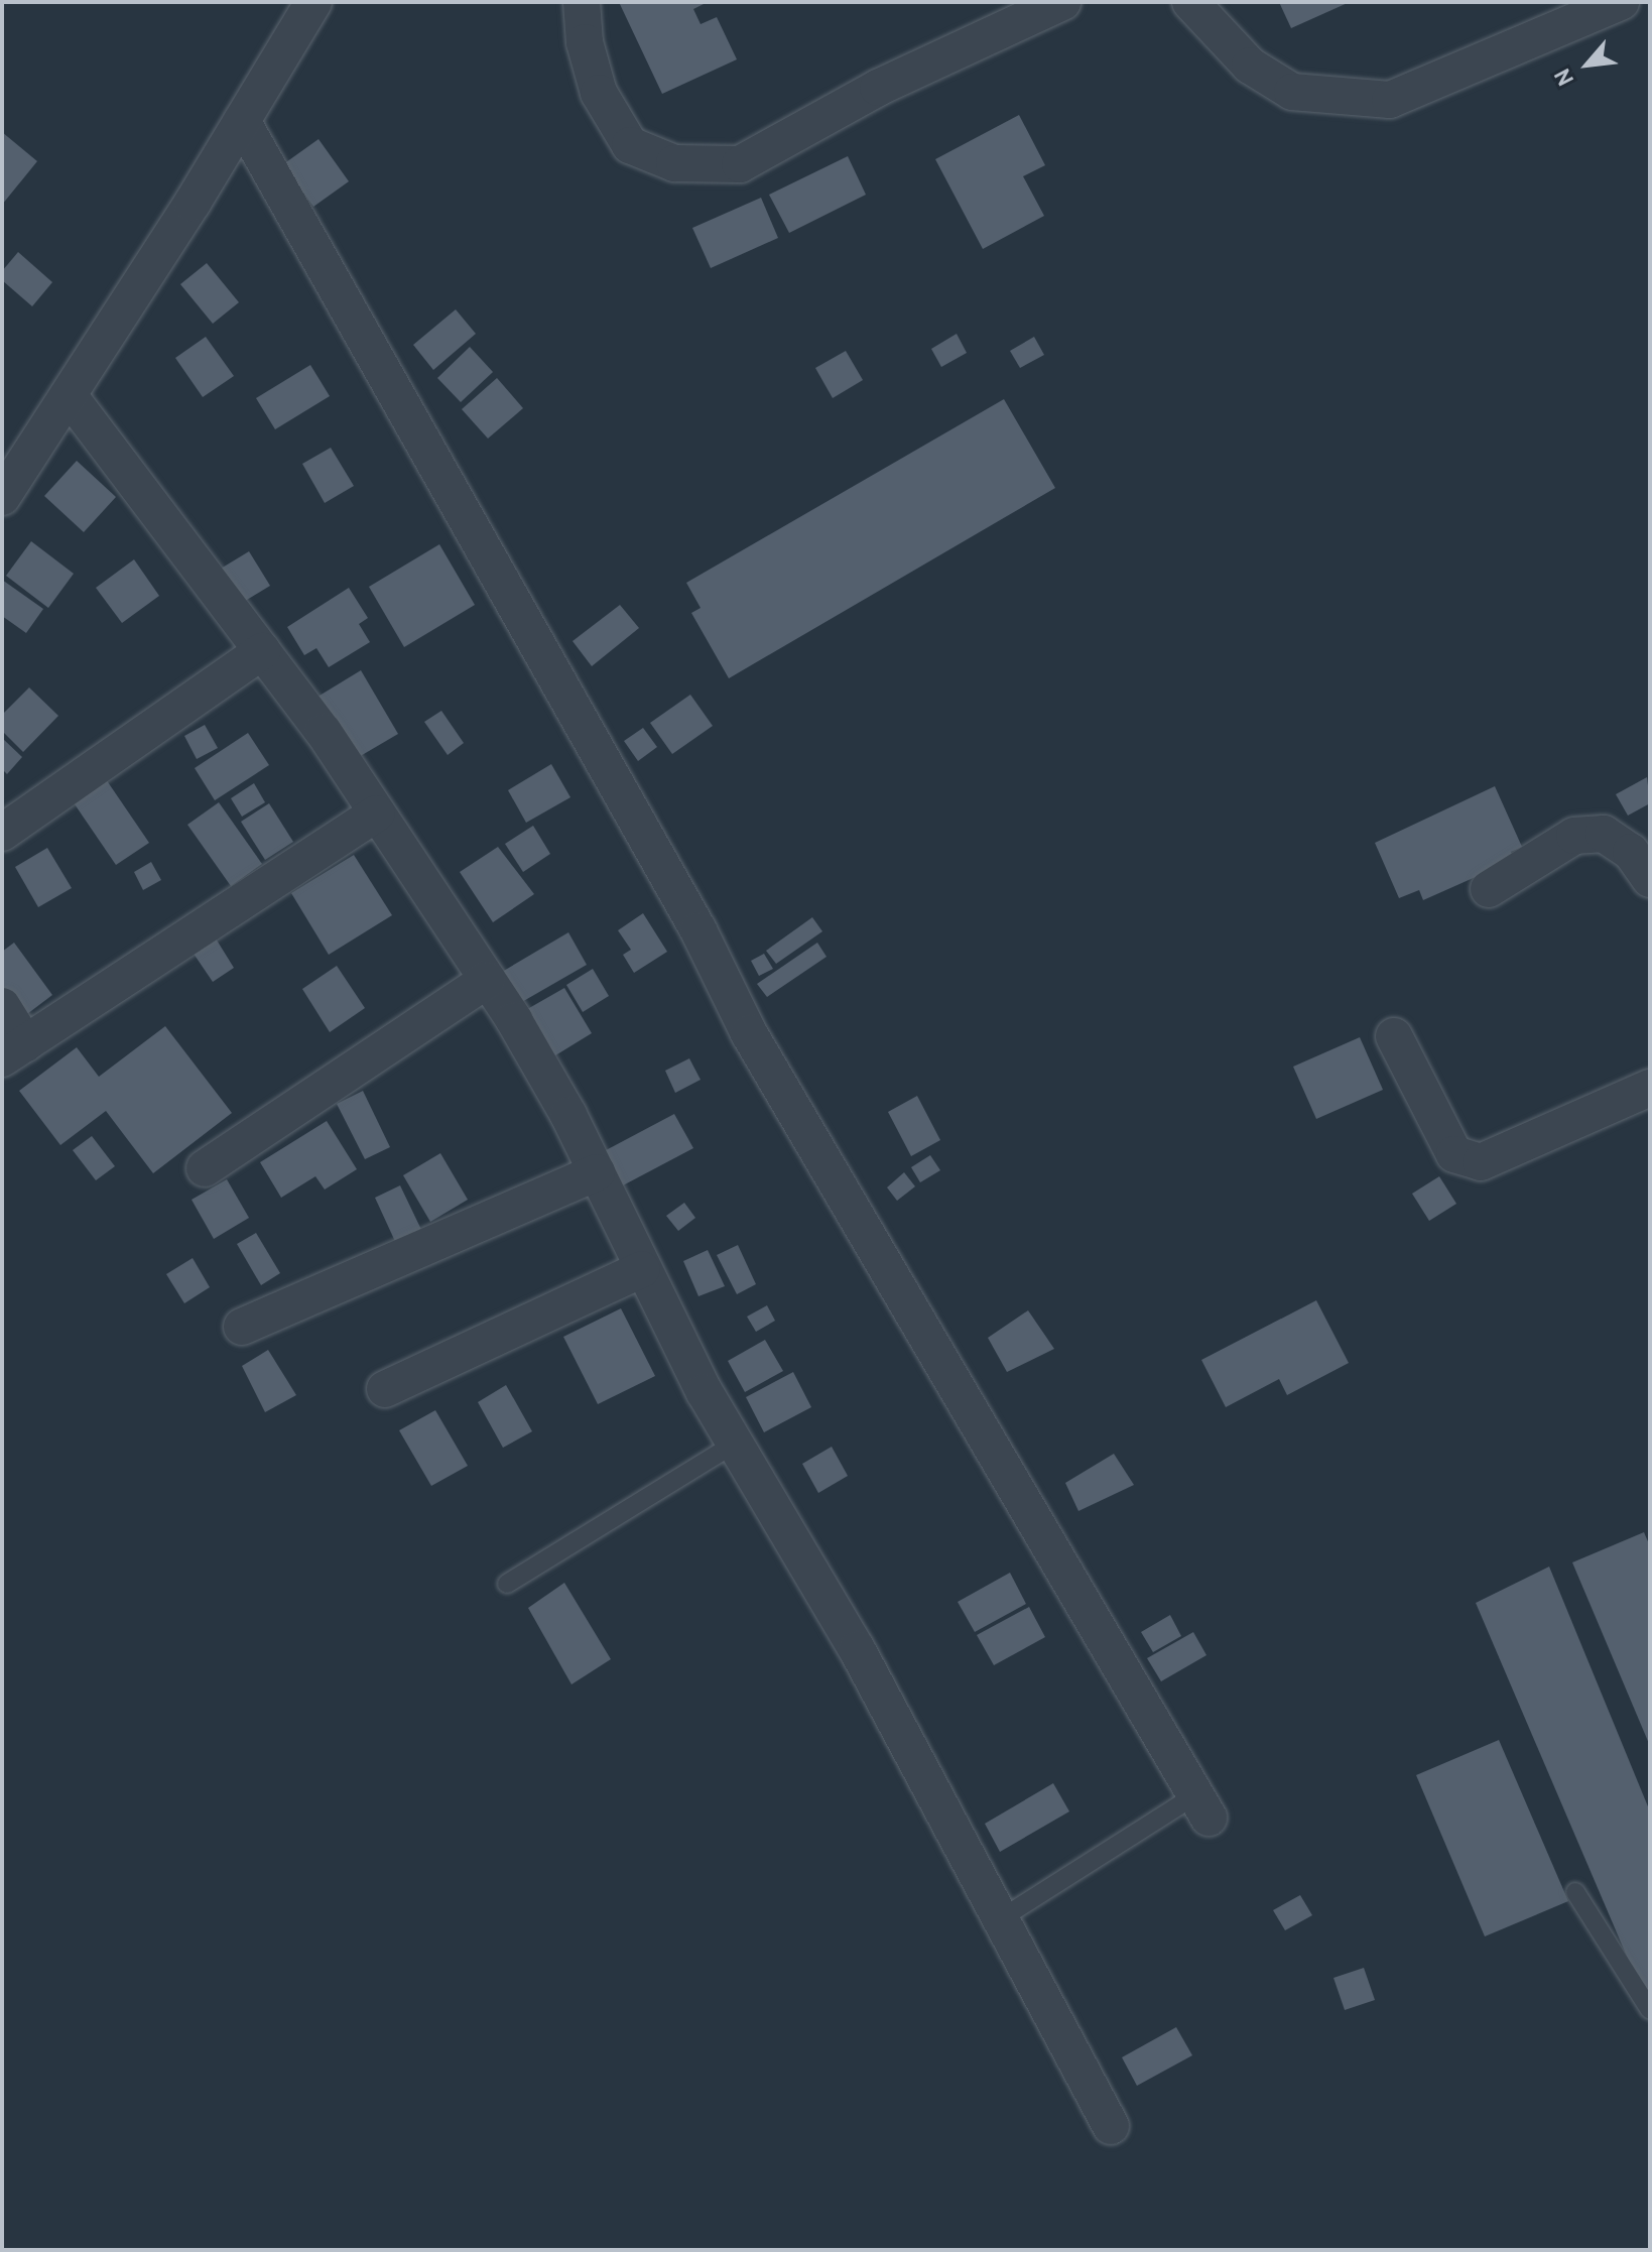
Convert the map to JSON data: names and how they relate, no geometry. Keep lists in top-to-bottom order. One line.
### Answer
{"north":"bottom left"}
